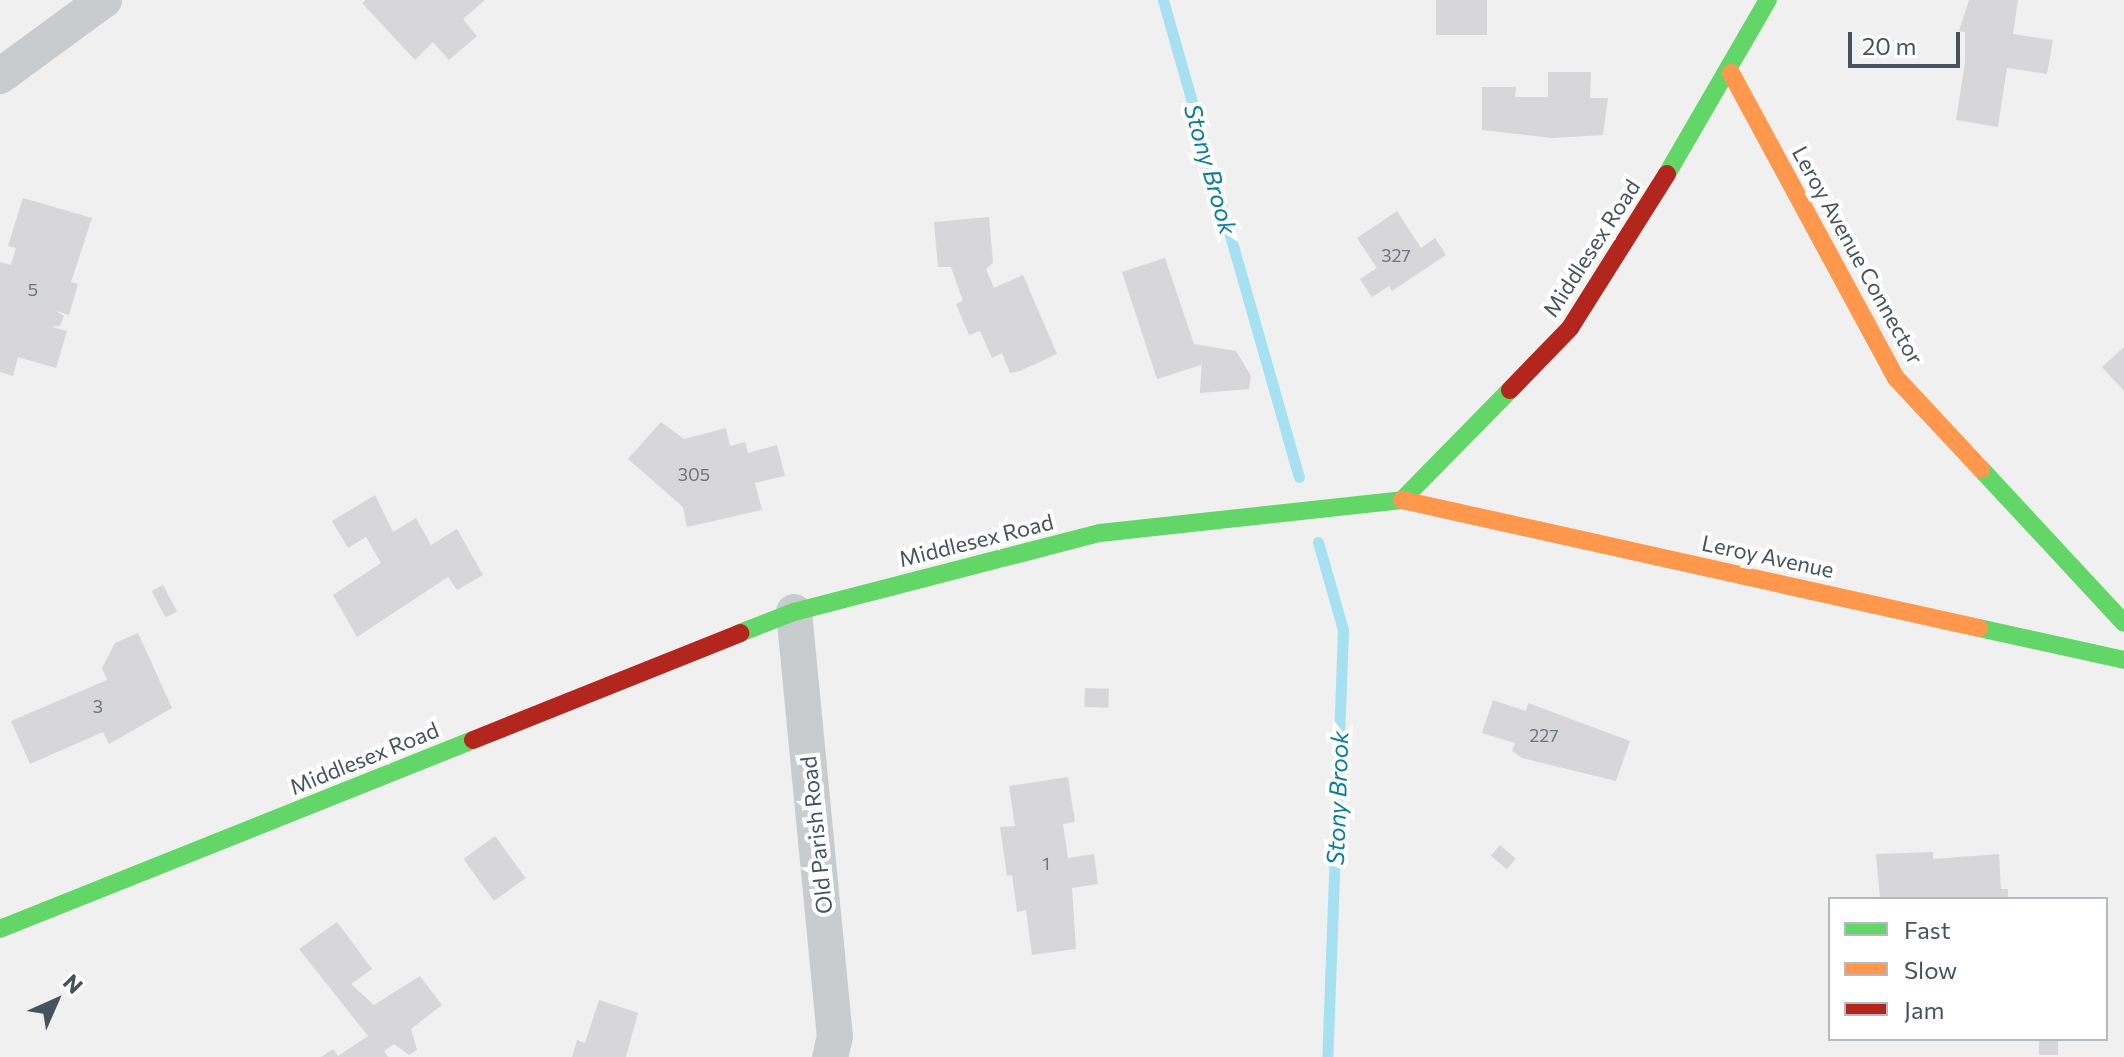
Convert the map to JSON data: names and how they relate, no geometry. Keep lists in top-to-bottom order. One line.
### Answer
{"streets":{"main road":["Middlesex Road","Leroy Avenue Connector","Leroy Avenue"],"street":["Old Parish Road"]},"crossings":[["Middlesex Road","Leroy Avenue Connector"],["Middlesex Road","Leroy Avenue"],["Middlesex Road","Old Parish Road"]],"water":["Stony Brook"],"house_numbers":["327","5","305","3","227","1"],"legend":["Fast","Slow","Jam"],"scale_bar":"20 m","north":"top right"}
